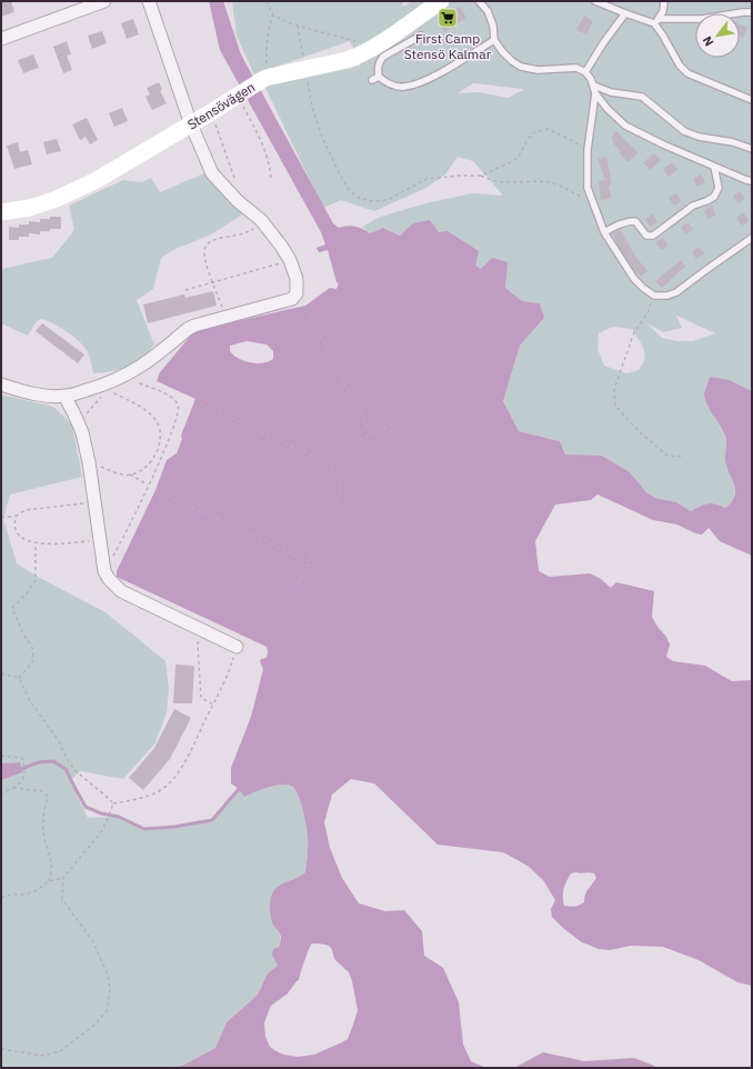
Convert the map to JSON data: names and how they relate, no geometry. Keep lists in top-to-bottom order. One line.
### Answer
{"streets":{"street":["Stensövägen"]},"places":{"supermarket":["First Camp Stensö Kalmar"]},"north":"bottom left"}
